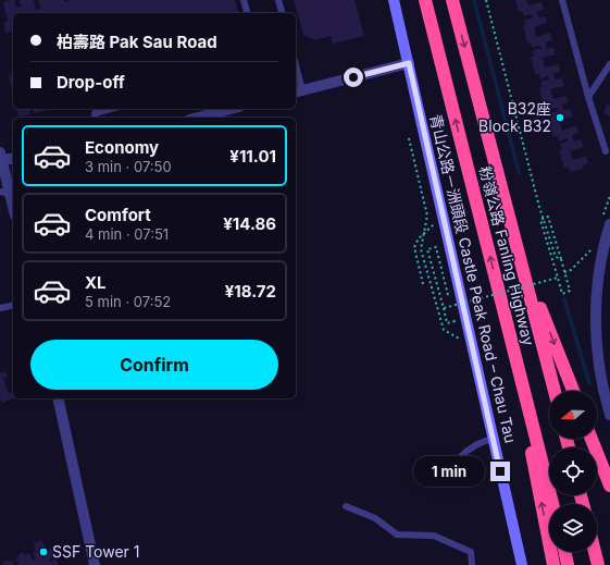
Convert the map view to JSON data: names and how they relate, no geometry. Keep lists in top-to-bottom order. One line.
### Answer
{"streets":{"highway":["粉嶺公路 Fanling Highway"],"main road":["青山公路－洲頭段 Castle Peak Road – Chau Tau"]},"places":["B32座 Block B32","SSF Tower 1"],"north":"left","page":{"banner":["柏壽路 Pak Sau Road","Drop-off"],"list":[{"name":"Economy","note":"3 min · 07:50","value":"¥11.01"},{"name":"Comfort","note":"4 min · 07:51","value":"¥14.86"},{"name":"XL","note":"5 min · 07:52","value":"¥18.72"}],"buttons":"Confirm","bubble":"1 min"}}
